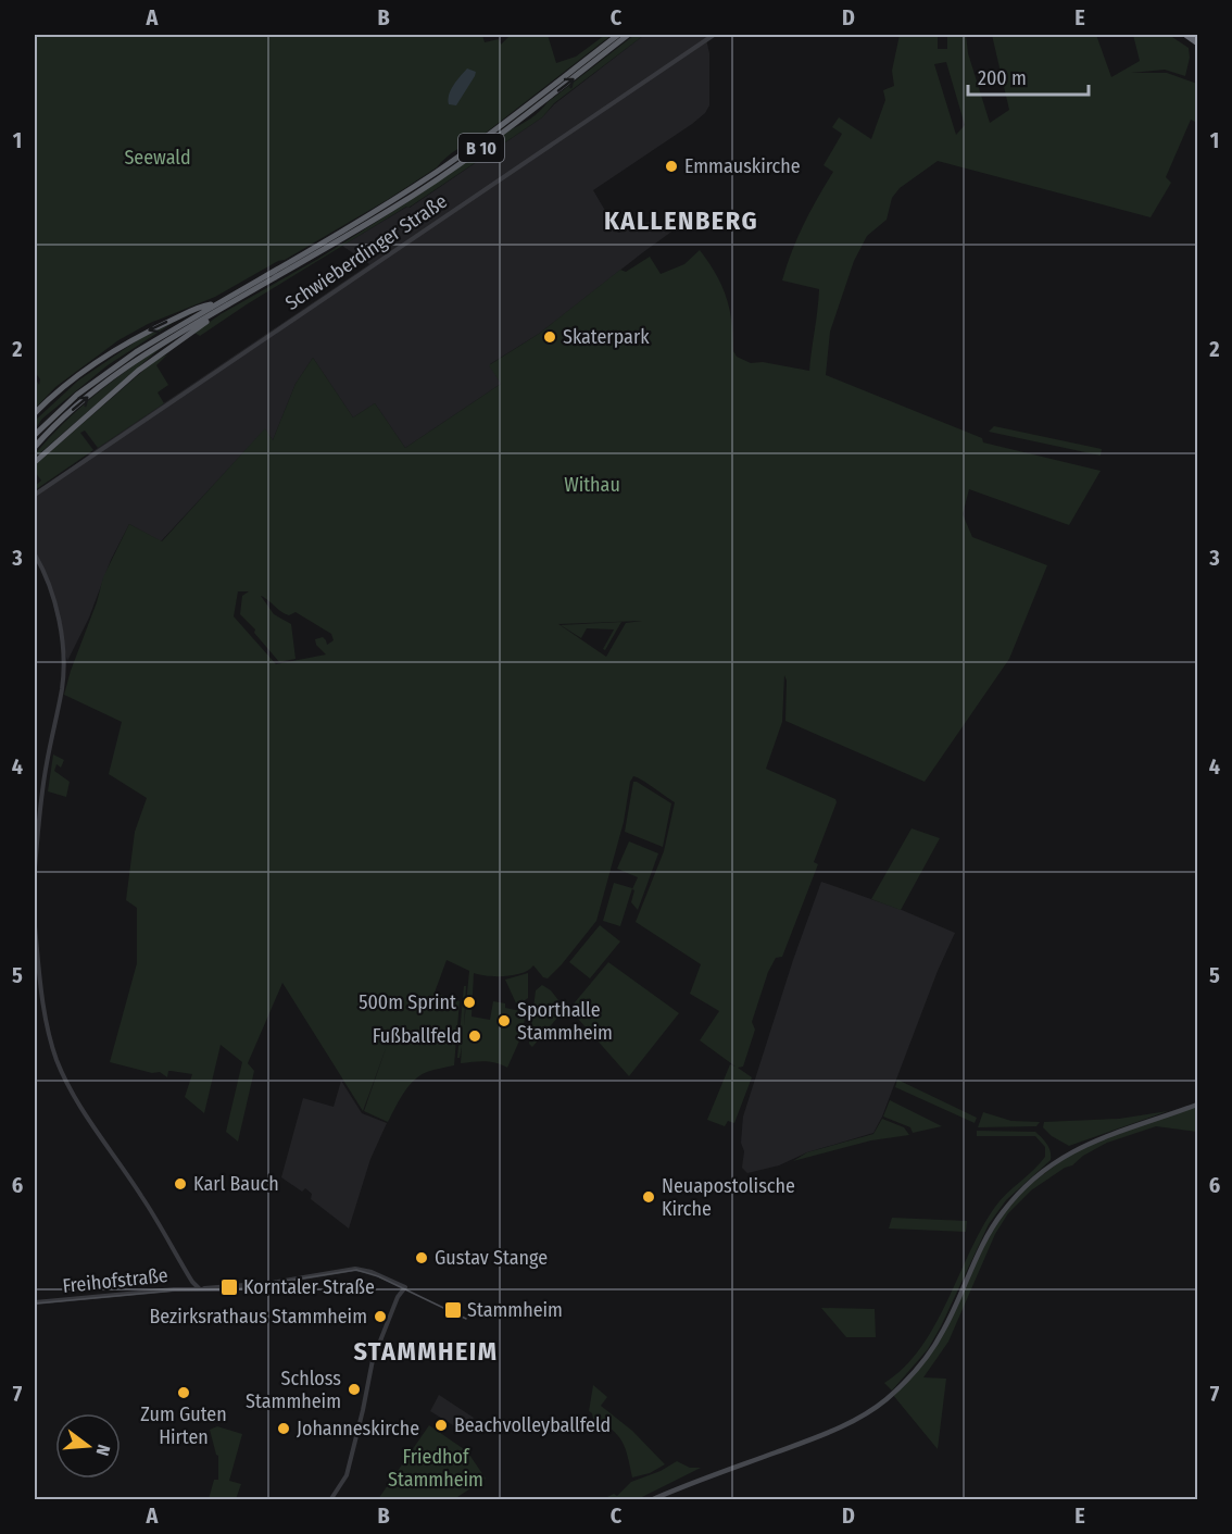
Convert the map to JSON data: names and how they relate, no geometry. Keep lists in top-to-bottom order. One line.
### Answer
{"streets":{"highway":["B 10"],"street":["Schwieberdinger Straße","Freihofstraße"]},"districts":["KALLENBERG","STAMMHEIM"],"parks":["Seewald","Withau","Friedhof Stammheim"],"places":{"other":["Emmauskirche","Skaterpark","500m Sprint","Sporthalle Stammheim","Fußballfeld","Karl Bauch","Neuapostolische Kirche","Gustav Stange","Bezirksrathaus Stammheim","Schloss Stammheim","Zum Guten Hirten","Beachvolleyballfeld","Johanneskirche"],"transit":["Korntaler Straße","Stammheim"]},"scale_bar":"200 m","north":"right","grid":{"columns":["A","B","C","D","E"],"rows":["1","2","3","4","5","6","7"]}}
